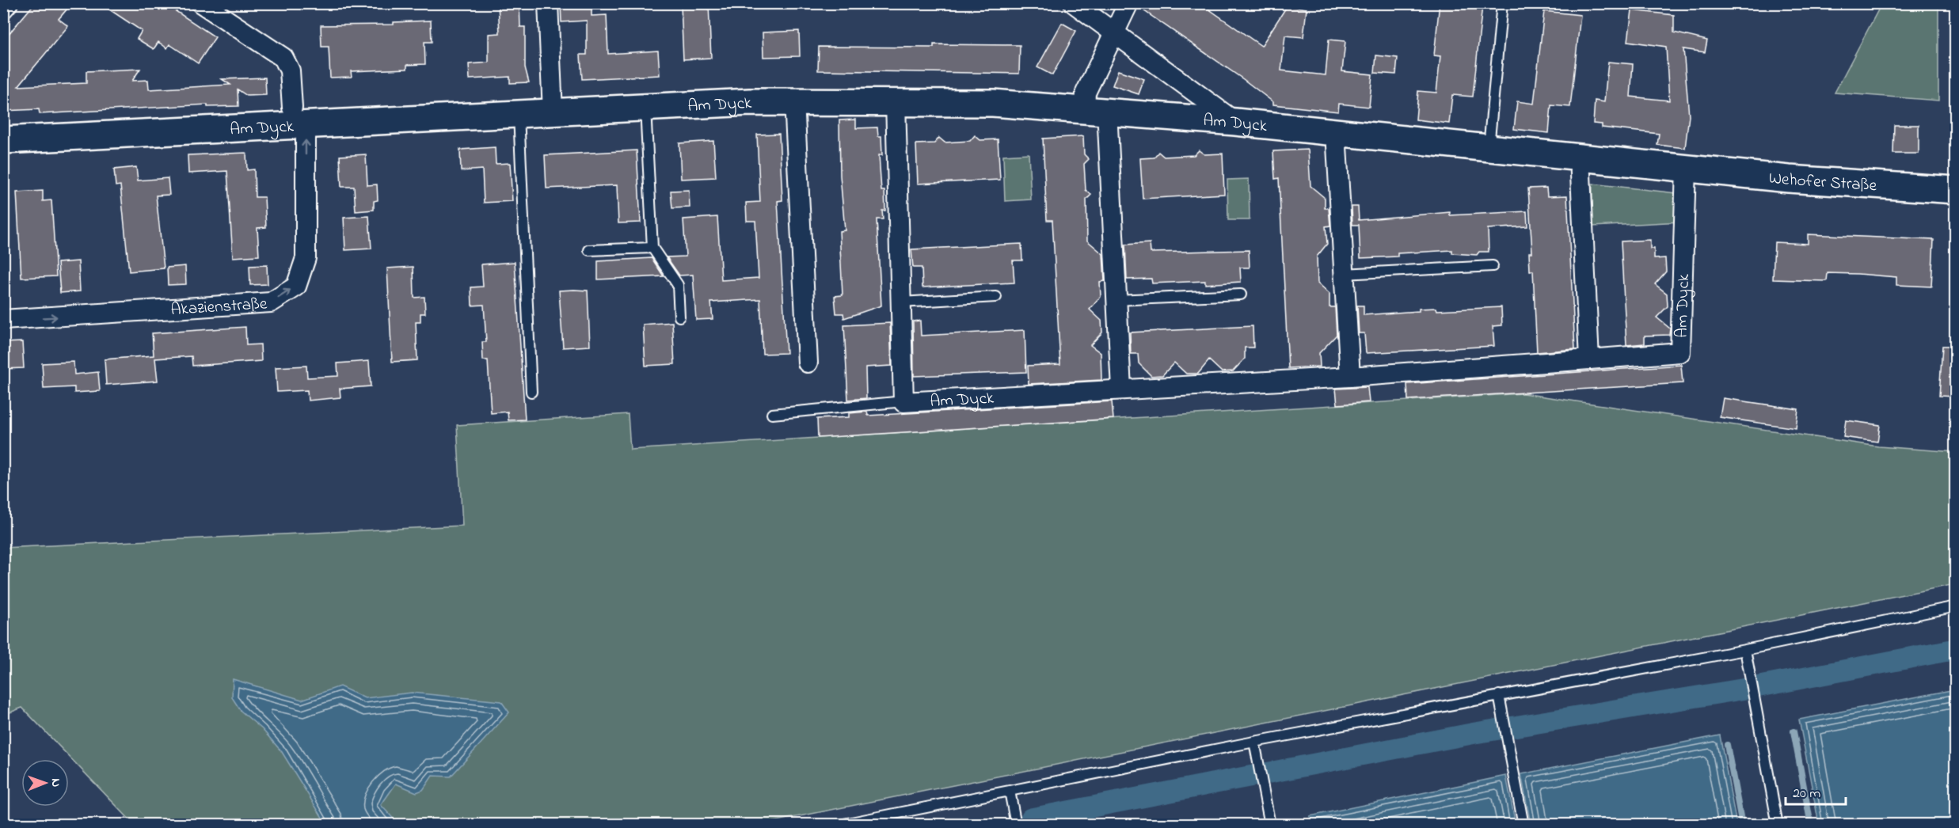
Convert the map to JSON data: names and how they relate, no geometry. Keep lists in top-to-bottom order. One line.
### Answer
{"streets":{"main road":["Am Dyck","Wehofer Straße"],"street":["Akazienstraße"]},"crossings":[["Am Dyck","Wehofer Straße"],["Am Dyck","Akazienstraße"]],"scale_bar":"20 m","north":"right"}
